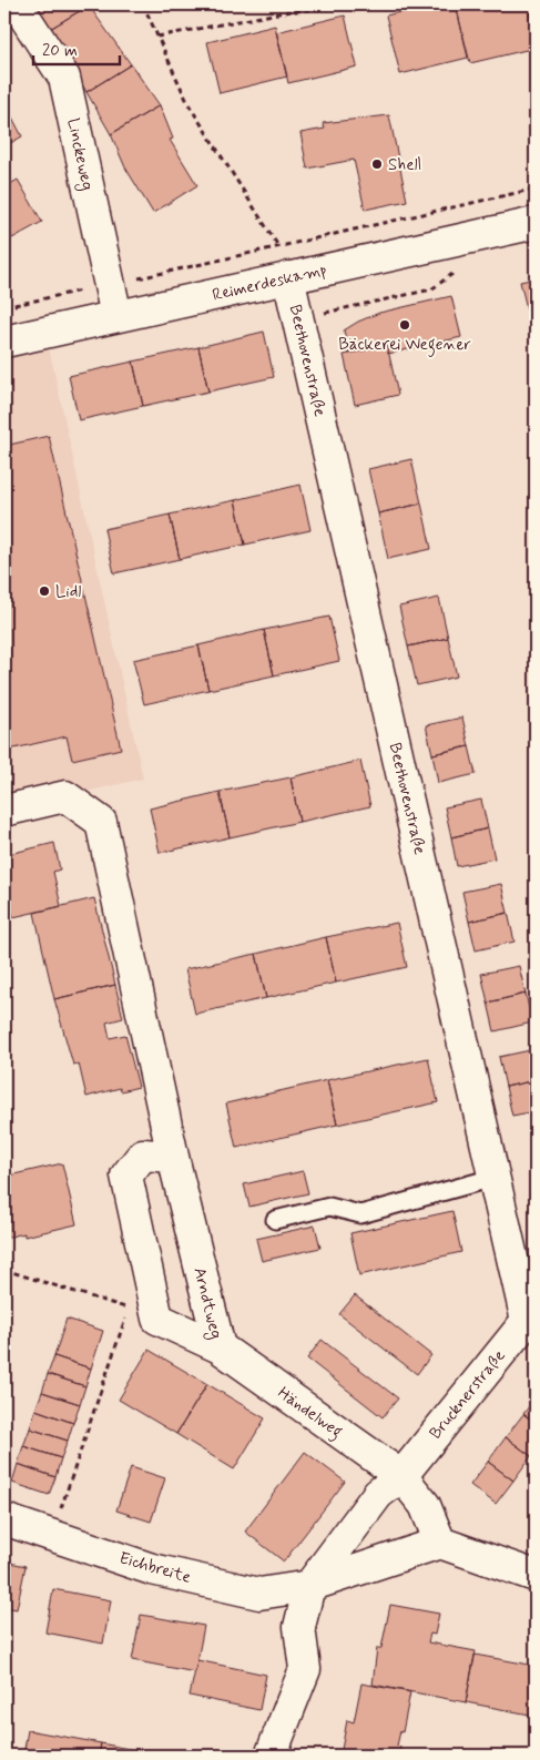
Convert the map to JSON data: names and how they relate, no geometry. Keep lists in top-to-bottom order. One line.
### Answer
{"streets":{"street":["Linckeweg","Reimerdeskamp","Beethovenstraße","Arndtweg","Brucknerstraße","Händelweg","Eichbreite"]},"crossings":[["Linckeweg","Reimerdeskamp"],["Reimerdeskamp","Beethovenstraße"],["Beethovenstraße","Brucknerstraße"],["Arndtweg","Händelweg"],["Brucknerstraße","Händelweg"],["Brucknerstraße","Eichbreite"]],"places":["Shell","Bäckerei Wegener","Lidl"],"scale_bar":"20 m"}
